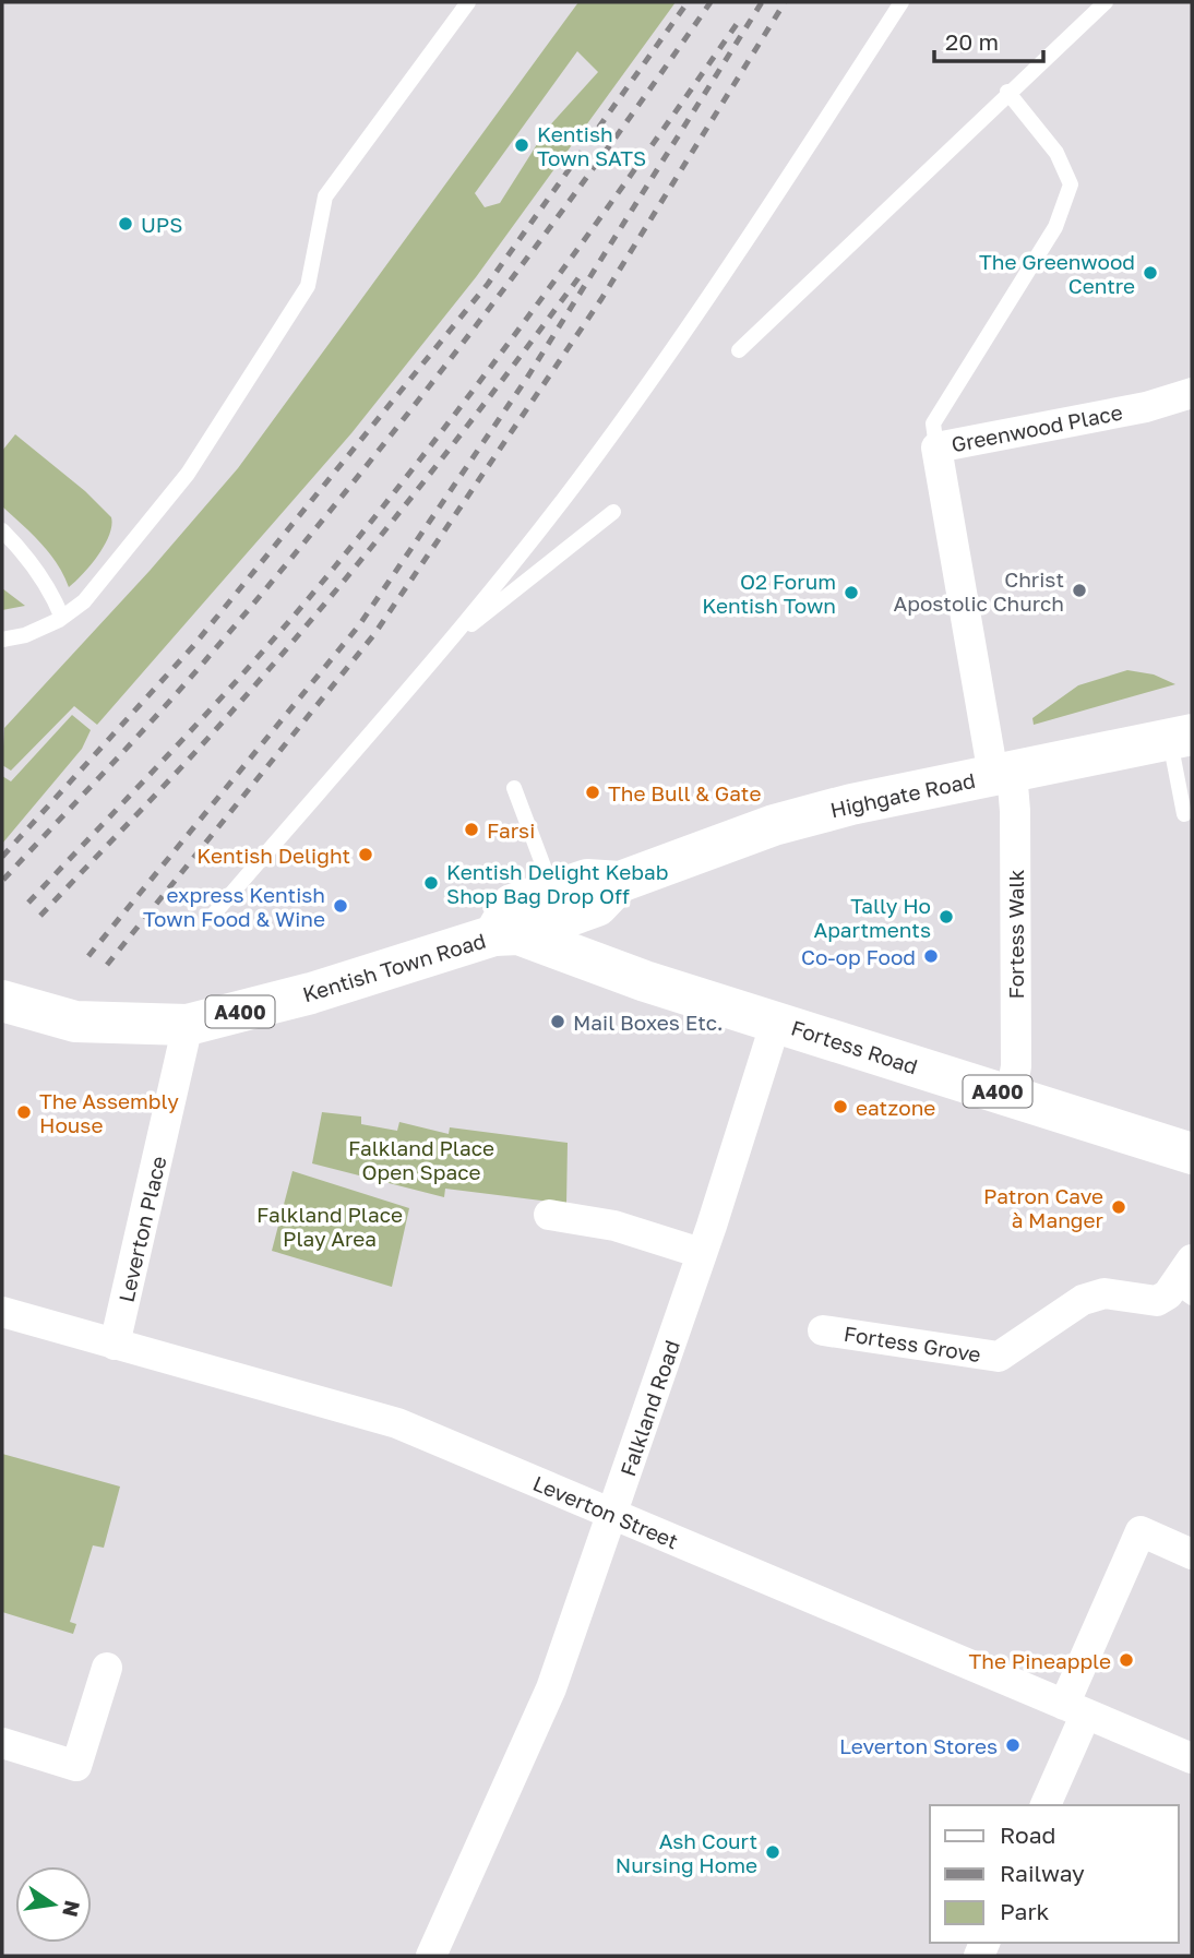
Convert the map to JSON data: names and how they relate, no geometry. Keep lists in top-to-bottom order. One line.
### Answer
{"streets":{"main road":["Highgate Road","Kentish Town Road","A400","Fortess Road"],"street":["Greenwood Place","Fortess Walk","Leverton Place","Fortess Grove","Falkland Road","Leverton Street"]},"crossings":[["Greenwood Place","Highgate Road"],["Greenwood Place","Fortess Walk"],["Highgate Road","Fortess Walk"],["Highgate Road","Kentish Town Road"],["Highgate Road","Fortess Road"],["Fortess Walk","Fortess Road"],["Kentish Town Road","Fortess Road"],["Kentish Town Road","Leverton Place"],["Fortess Road","Falkland Road"],["Leverton Place","Leverton Street"],["Falkland Road","Leverton Street"]],"parks":["Falkland Place Open Space","Falkland Place Play Area"],"places":["Kentish Town SATS","UPS","The Greenwood Centre","Christ Apostolic Church","O2 Forum Kentish Town","The Bull & Gate","Farsi","Kentish Delight","Kentish Delight Kebab Shop Bag Drop Off","express Kentish Town Food & Wine","Tally Ho Apartments","Co-op Food","Mail Boxes Etc.","eatzone","The Assembly House","Patron Cave à Manger","The Pineapple","Leverton Stores","Ash Court Nursing Home"],"legend":["Road","Railway","Park"],"scale_bar":"20 m","north":"right"}
